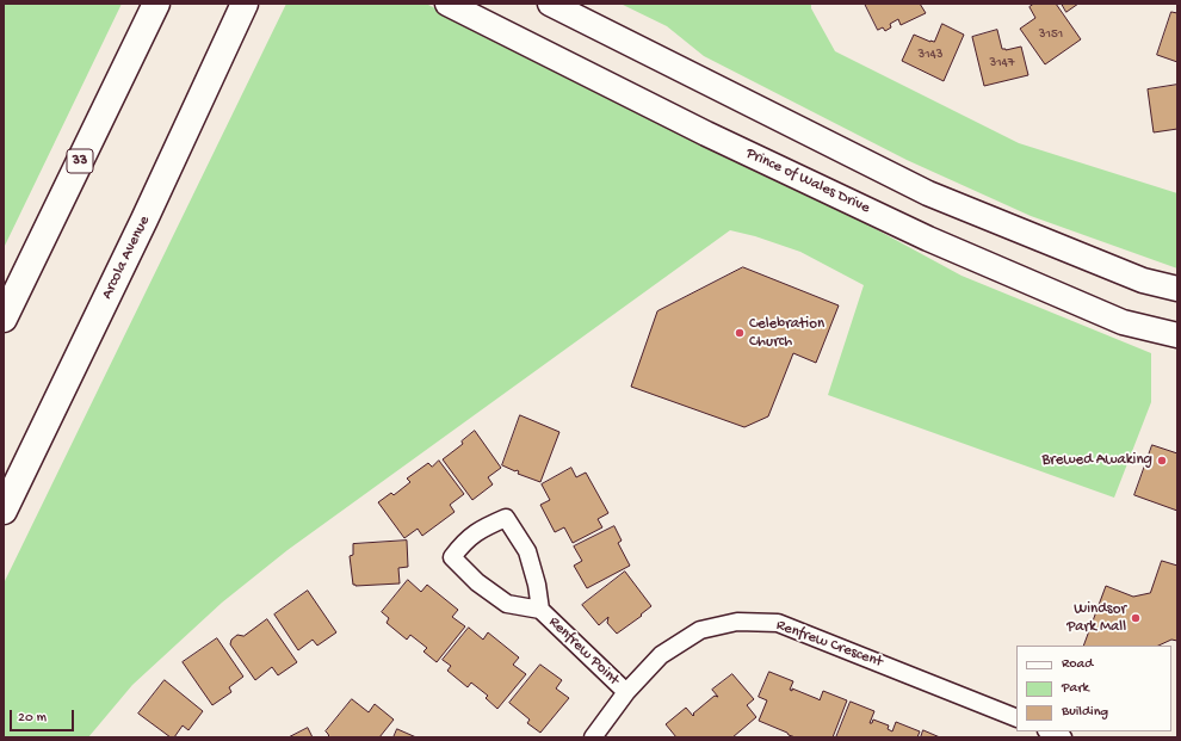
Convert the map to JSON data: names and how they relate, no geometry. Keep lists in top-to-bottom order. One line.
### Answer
{"streets":{"main road":["33","Prince of Wales Drive","Arcola Avenue"],"street":["Renfrew Crescent","Renfrew Point"]},"crossings":[["Renfrew Crescent","Renfrew Point"]],"places":["Celebration Church","Brewed Awaking","Windsor Park Mall"],"house_numbers":["3151","3143","3147"],"legend":["Road","Park","Building"],"scale_bar":"20 m"}
